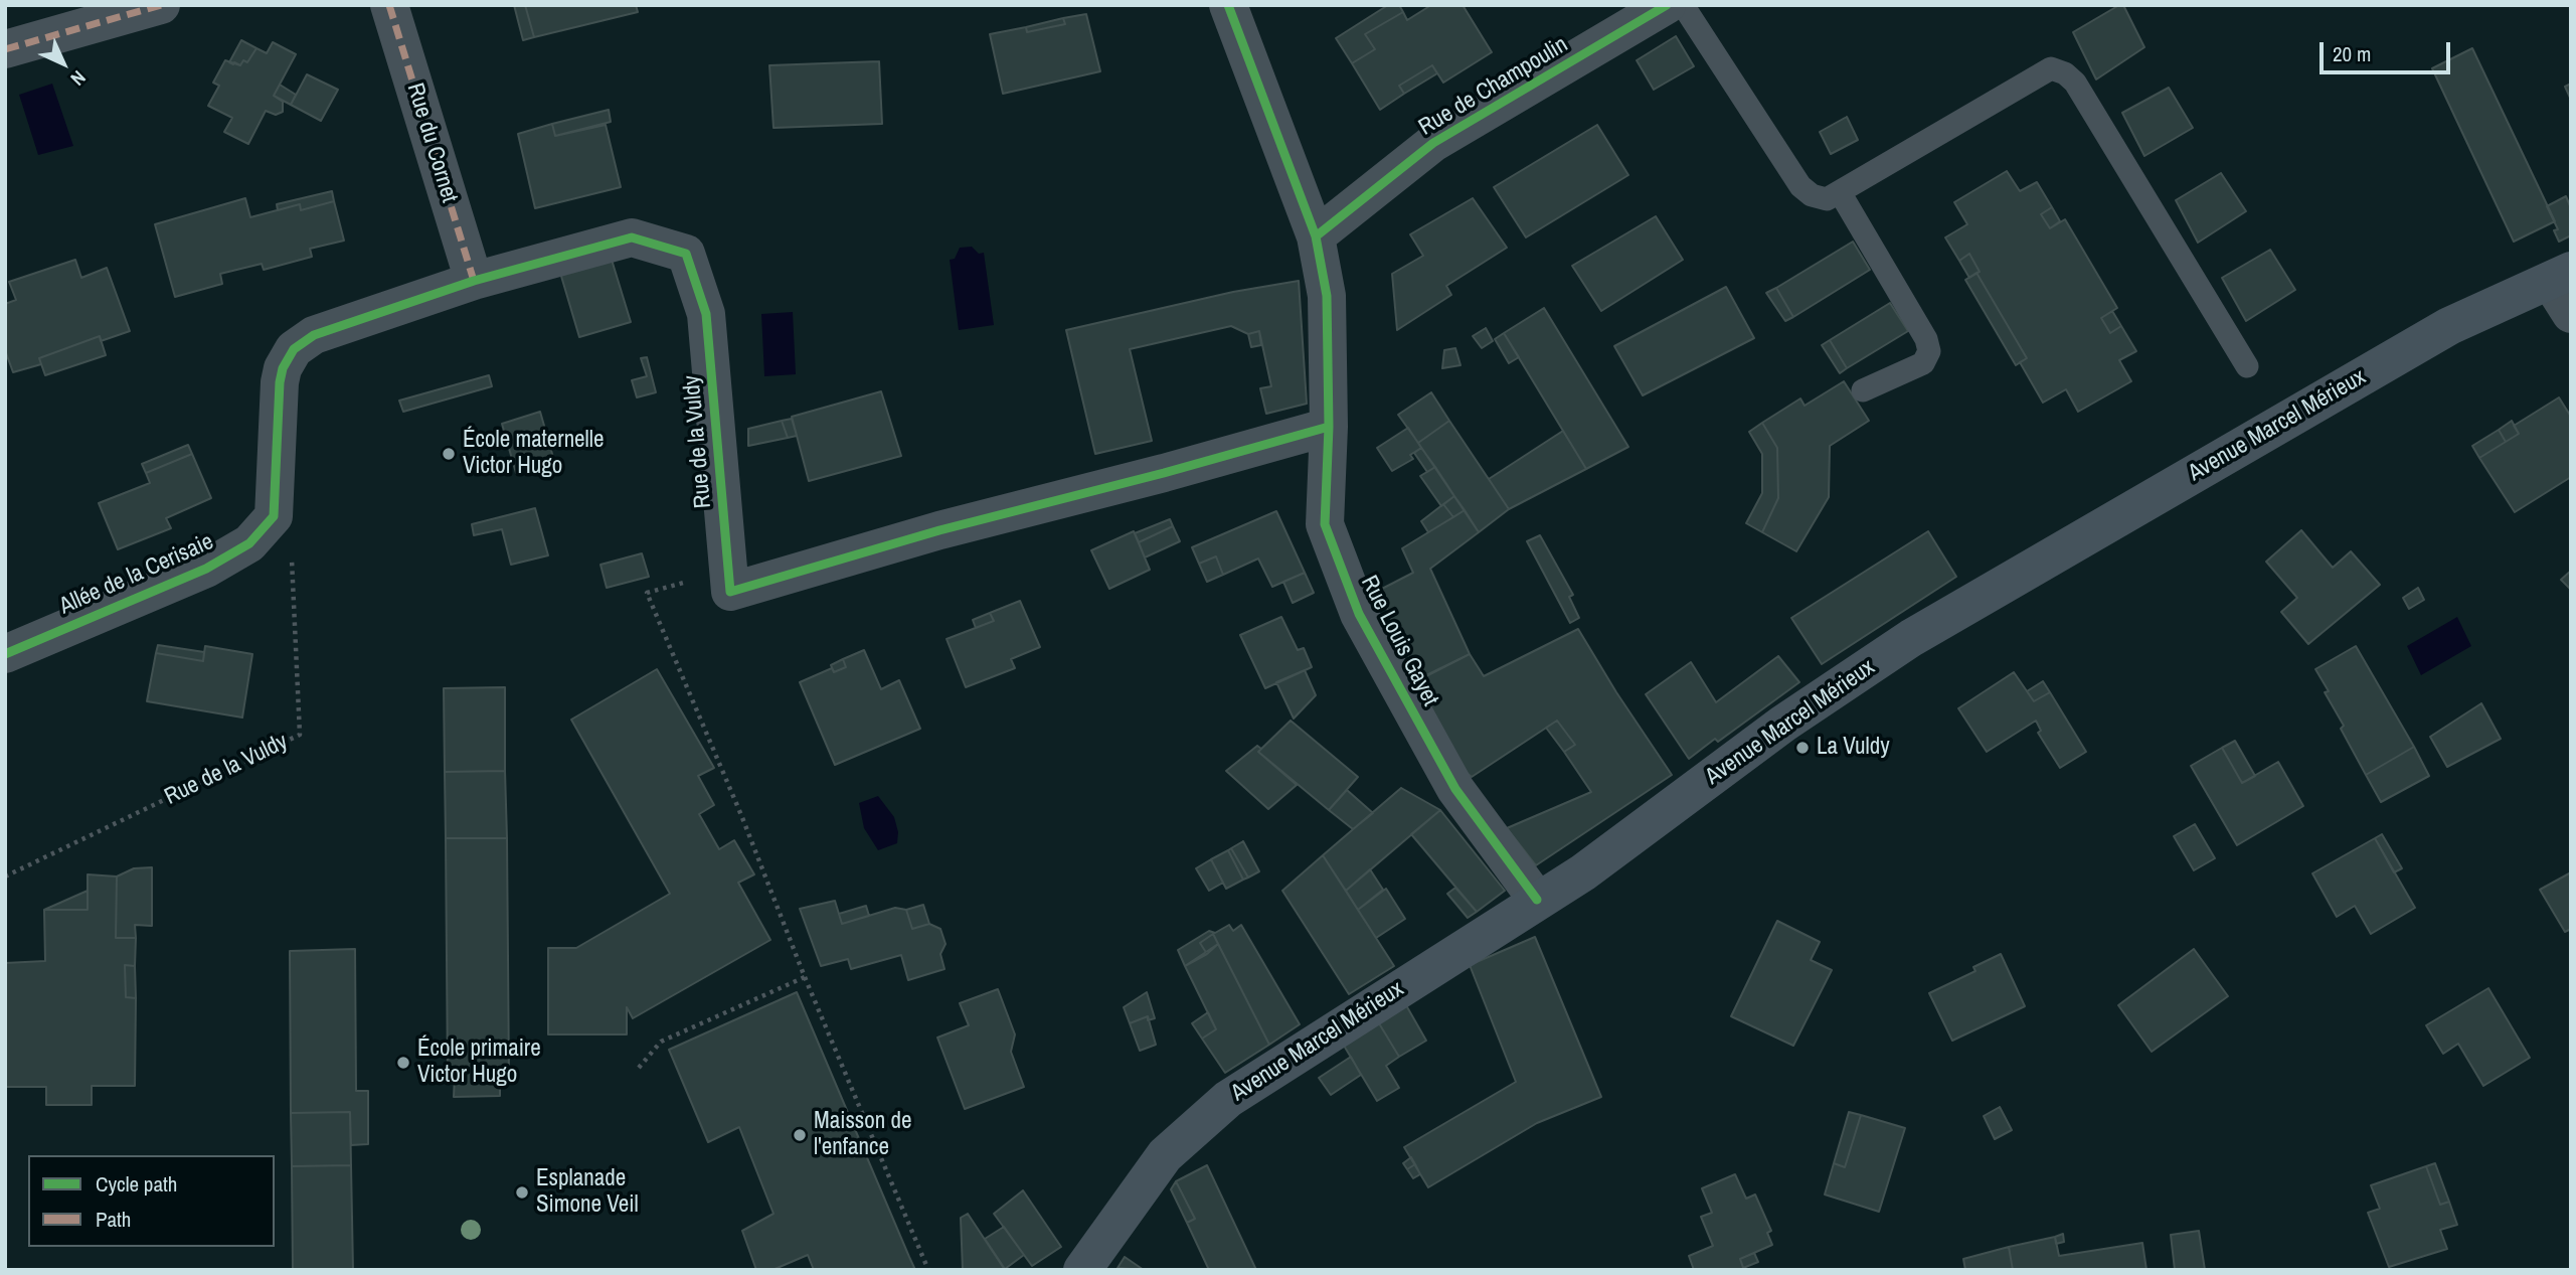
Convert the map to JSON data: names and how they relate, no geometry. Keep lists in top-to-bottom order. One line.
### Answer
{"streets":{"main road":["Avenue Marcel Mérieux"],"street":["Rue de Champoulin","Rue du Cornet","Rue de la Vuldy","Allée de la Cerisaie","Rue Louis Gayet"]},"crossings":[["Rue de Champoulin","Rue Louis Gayet"],["Rue du Cornet","Rue de la Vuldy"],["Avenue Marcel Mérieux","Rue Louis Gayet"],["Rue de la Vuldy","Allée de la Cerisaie"]],"places":["École maternelle Victor Hugo","La Vuldy","École primaire Victor Hugo","Maisson de l'enfance","Esplanade Simone Veil"],"legend":["Cycle path","Path"],"scale_bar":"20 m","north":"bottom right"}
